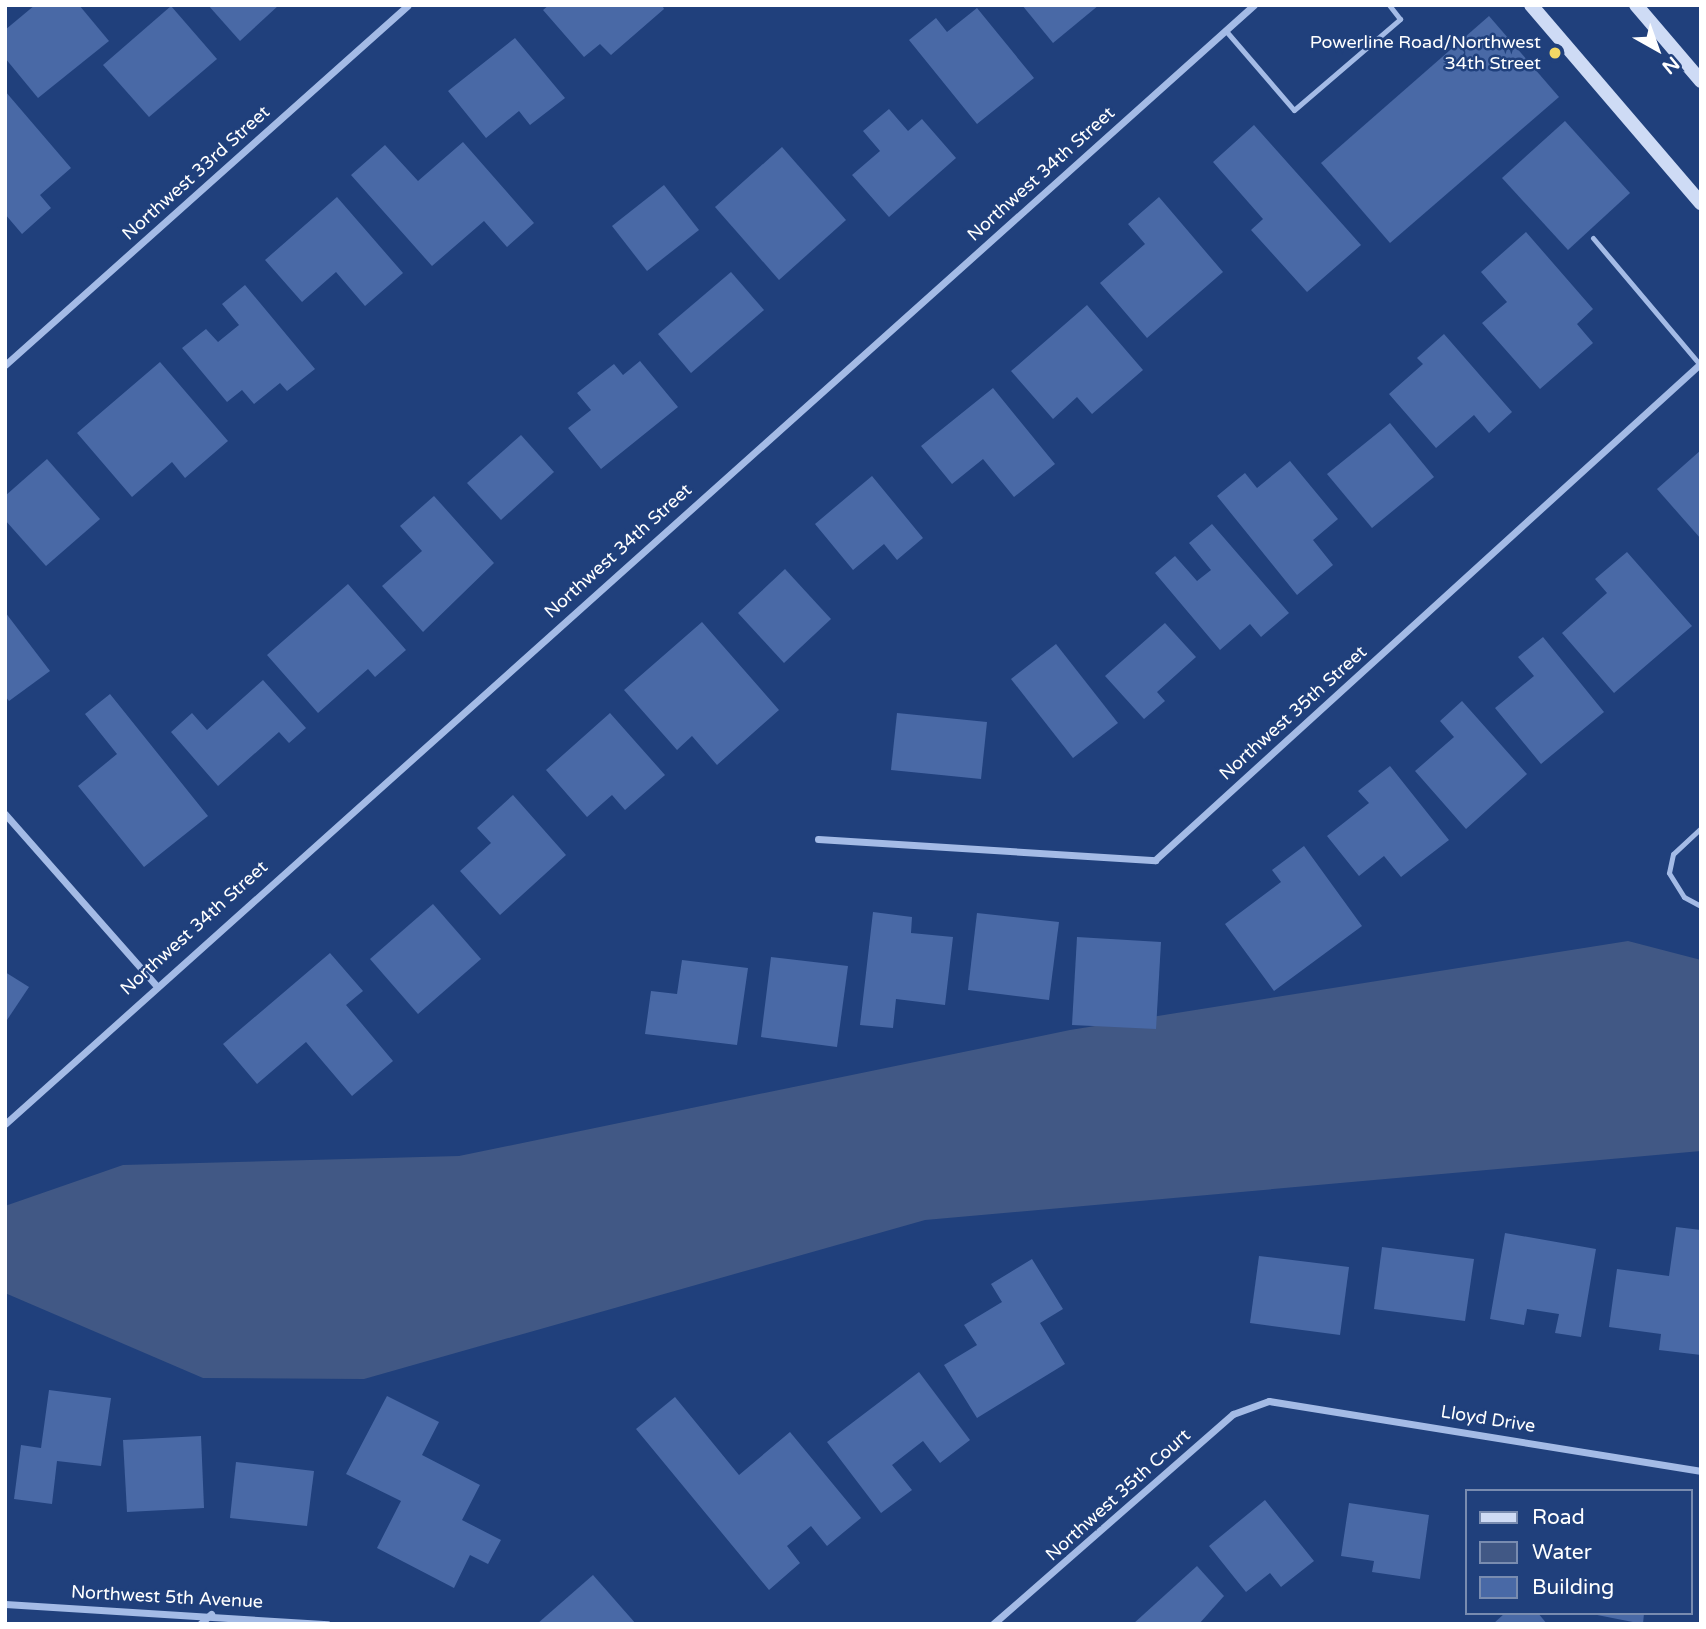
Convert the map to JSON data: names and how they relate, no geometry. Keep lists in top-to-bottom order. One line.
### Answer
{"streets":{"street":["Northwest 33rd Street","Northwest 34th Street","Northwest 35th Street","Lloyd Drive","Northwest 35th Court","Northwest 5th Avenue"]},"crossings":[["Lloyd Drive","Northwest 35th Court"]],"places":["Powerline Road/Northwest 34th Street"],"legend":["Road","Water","Building"],"north":"bottom right"}
